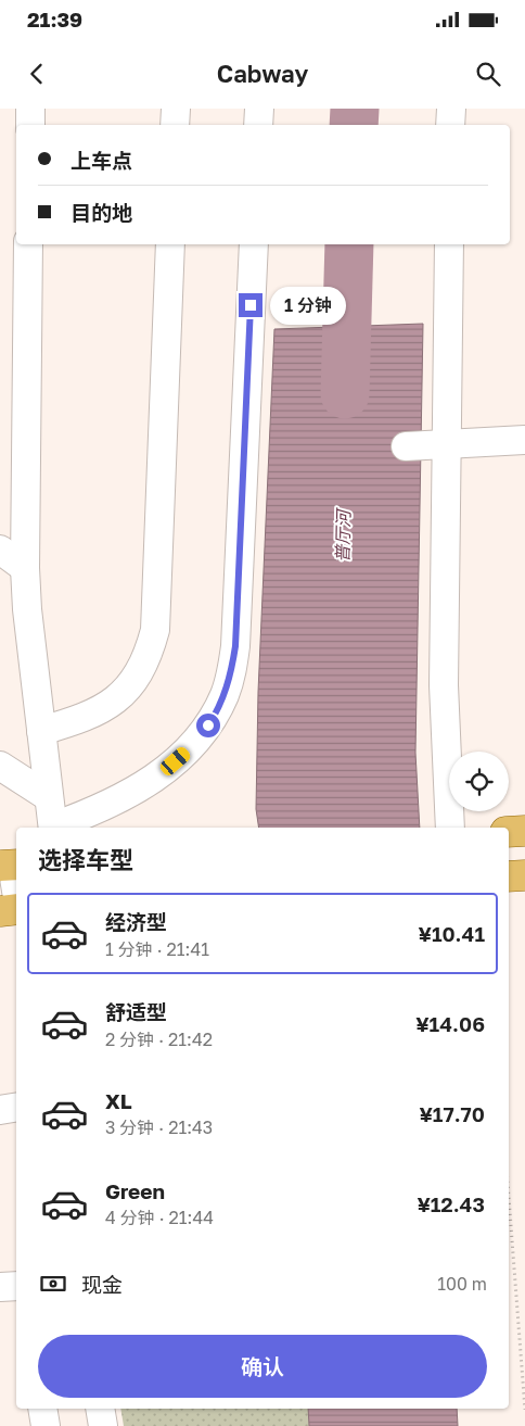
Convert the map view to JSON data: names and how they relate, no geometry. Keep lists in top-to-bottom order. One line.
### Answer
{"water":["普厅河"],"page":{"status":"21:39","header":"Cabway","banner":["上车点","目的地"],"bubble":"1 分钟","heading":"选择车型","list":[{"name":"经济型","note":"1 分钟 · 21:41","value":"¥10.41"},{"name":"舒适型","note":"2 分钟 · 21:42","value":"¥14.06"},{"name":"XL","note":"3 分钟 · 21:43","value":"¥17.70"},{"name":"Green","note":"4 分钟 · 21:44","value":"¥12.43"}],"pay":["现金","100 m"],"buttons":"确认"}}
